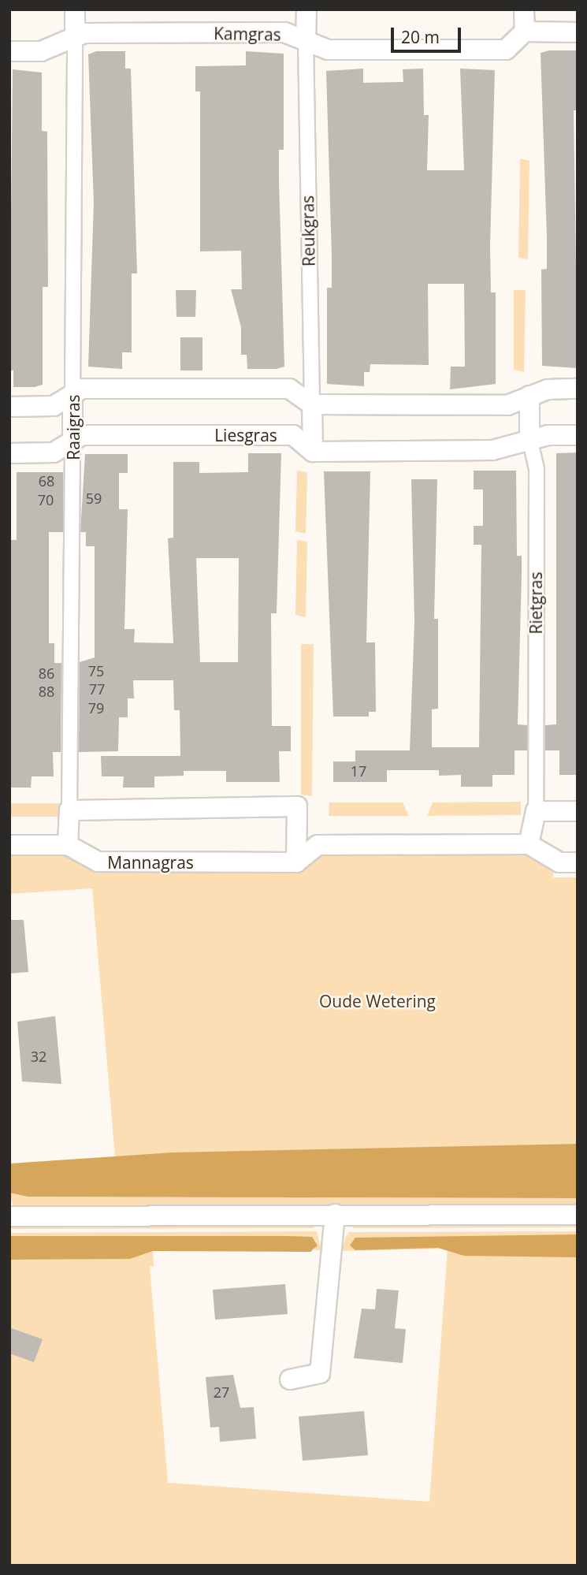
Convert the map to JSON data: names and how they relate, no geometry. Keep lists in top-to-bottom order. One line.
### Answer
{"streets":{"street":["Kamgras","Reukgras","Raaigras","Liesgras","Rietgras","Mannagras"]},"crossings":[["Kamgras","Reukgras"],["Kamgras","Raaigras"],["Reukgras","Liesgras"],["Raaigras","Liesgras"],["Raaigras","Mannagras"]],"parks":["Oude Wetering"],"house_numbers":["68","59","70","75","86","77","88","79","17","32","27"],"scale_bar":"20 m"}
